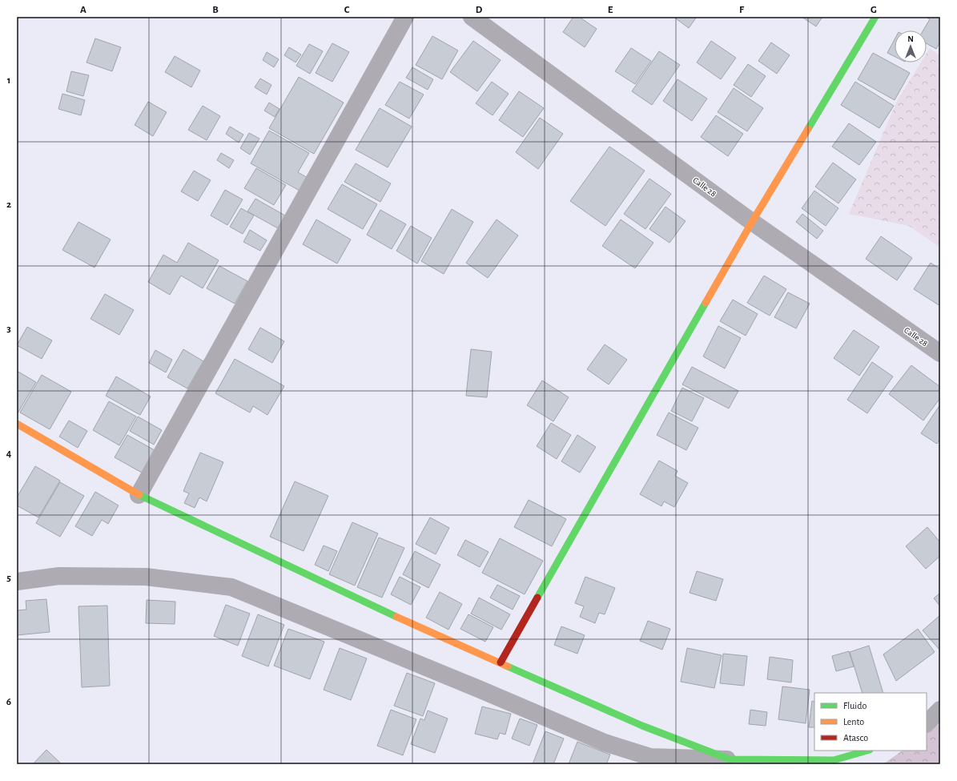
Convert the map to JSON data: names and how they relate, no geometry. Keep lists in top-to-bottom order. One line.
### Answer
{"streets":{"street":["Calle 28"]},"legend":["Fluido","Lento","Atasco"],"north":"top","grid":{"columns":["A","B","C","D","E","F","G"],"rows":["1","2","3","4","5","6"]}}
